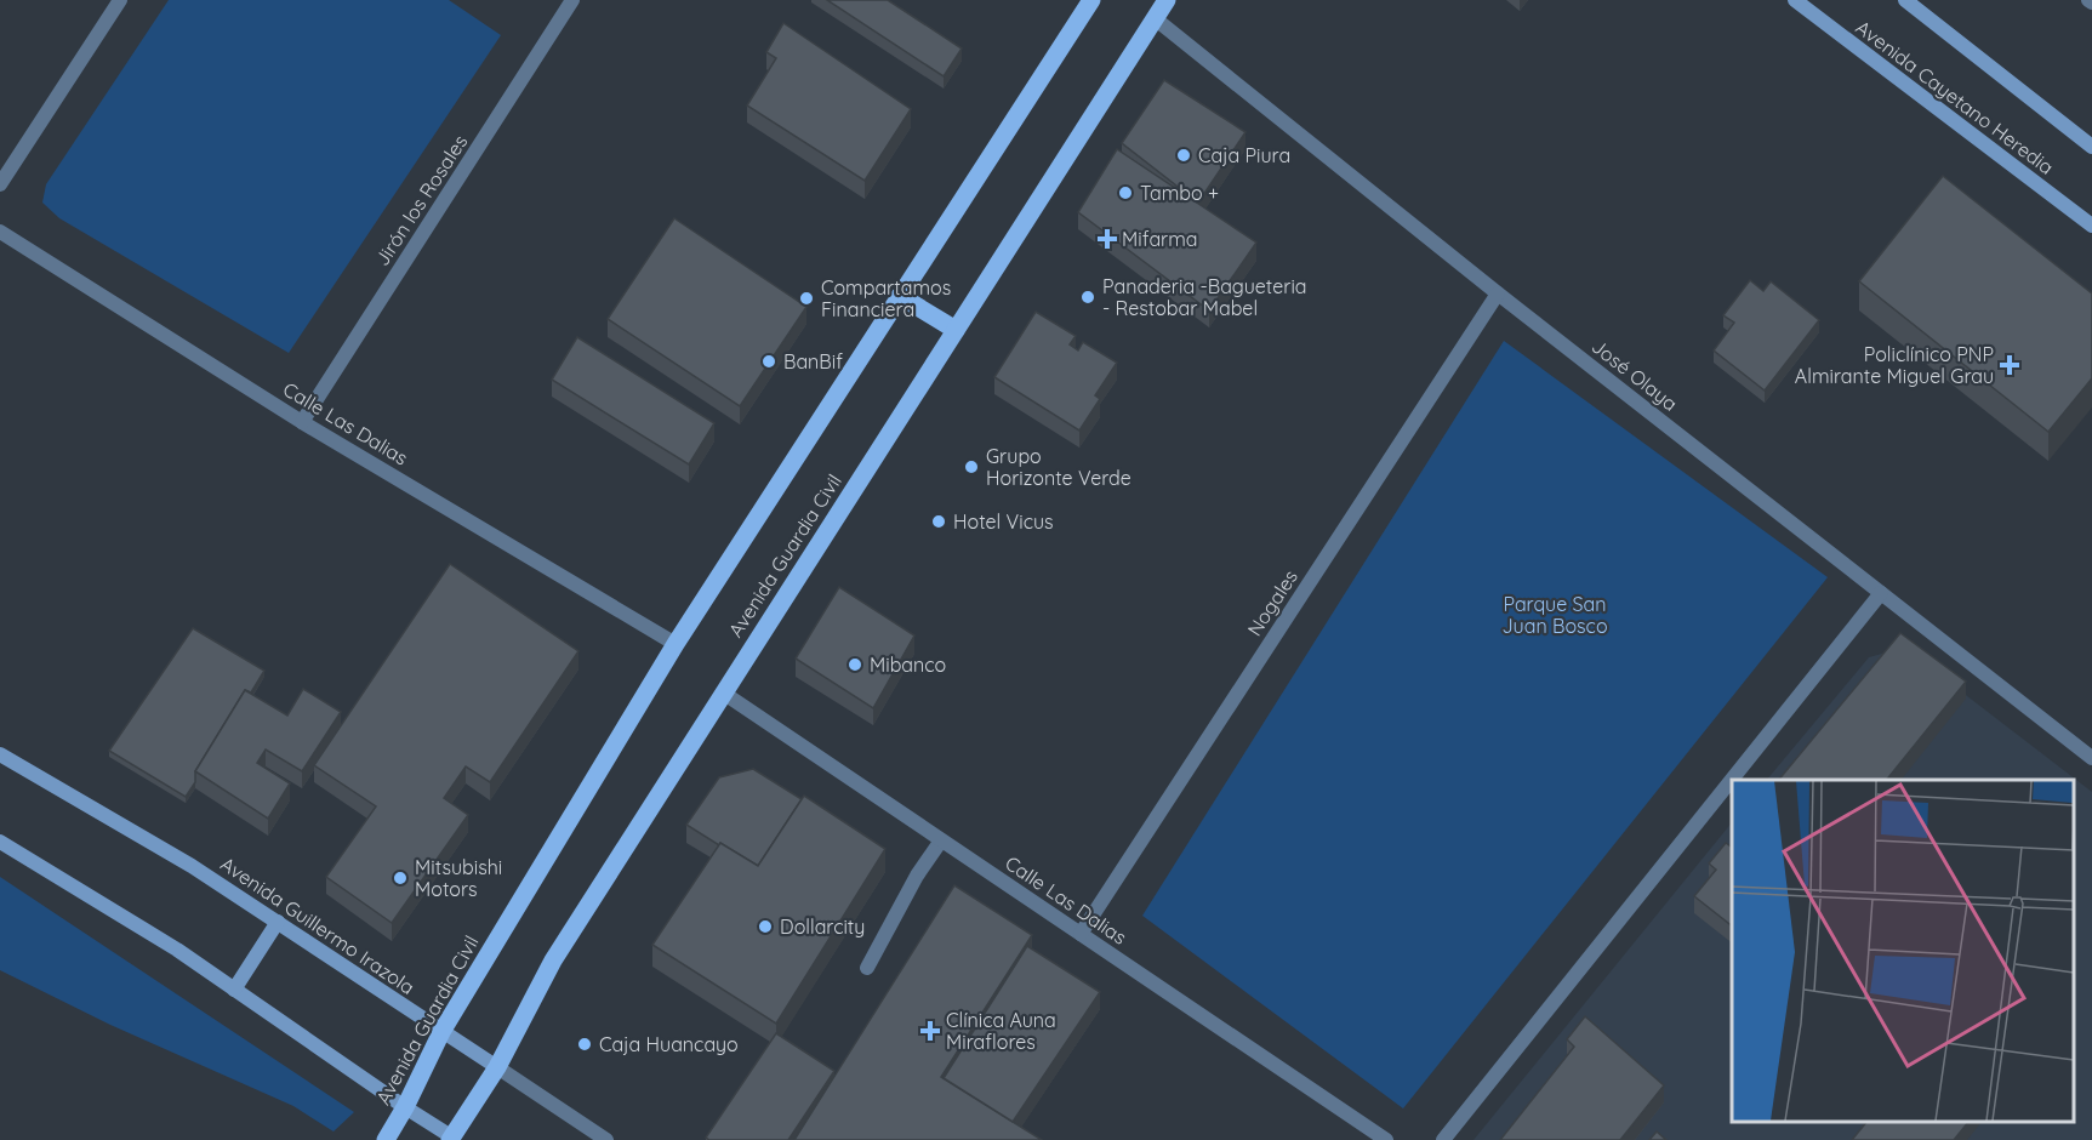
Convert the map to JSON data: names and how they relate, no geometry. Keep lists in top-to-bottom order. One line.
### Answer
{"streets":{"main road":["Avenida Cayetano Heredia","Avenida Guardia Civil","Avenida Guillermo Irazola"],"street":["Jirón los Rosales","José Olaya","Calle Las Dalias","Nogales"]},"crossings":[["Jirón los Rosales","Calle Las Dalias"],["José Olaya","Avenida Guardia Civil"],["José Olaya","Nogales"],["Calle Las Dalias","Avenida Guardia Civil"],["Calle Las Dalias","Nogales"],["Avenida Guardia Civil","Avenida Guillermo Irazola"]],"parks":["Parque San Juan Bosco"],"places":{"other":["Caja Piura","Tambo +","Panaderia -Bagueteria - Restobar Mabel","Compartamos Financiera","BanBif","Grupo Horizonte Verde","Hotel Vicus","Mibanco","Mitsubishi Motors","Dollarcity","Caja Huancayo"],"health":["Mifarma","Policlínico PNP Almirante Miguel Grau","Clínica Auna Miraflores"]}}
